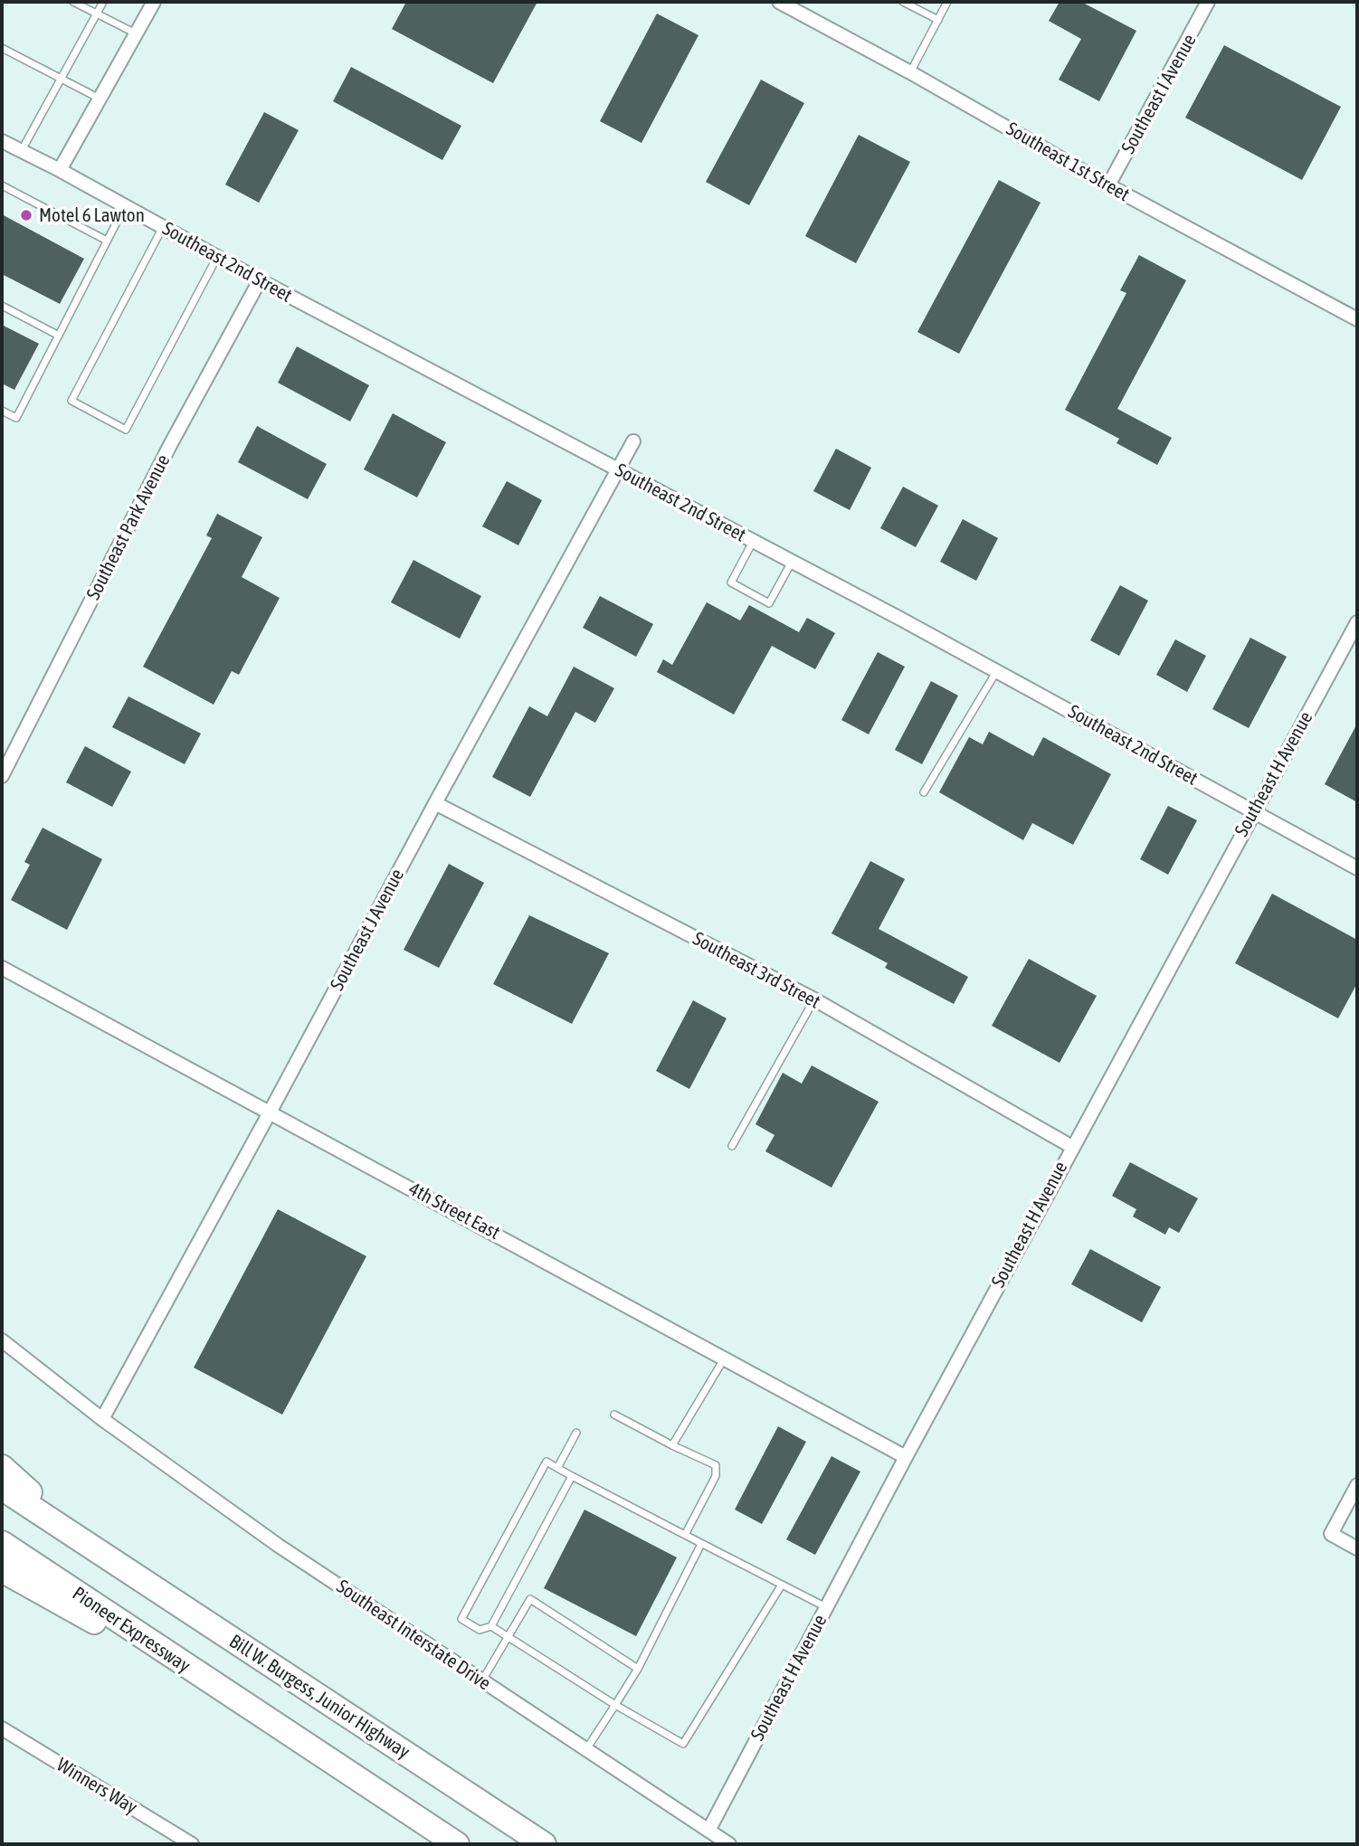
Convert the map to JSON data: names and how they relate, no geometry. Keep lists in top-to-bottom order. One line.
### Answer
{"streets":{"highway":["Pioneer Expressway","Bill W. Burgess, Junior Highway"],"street":["Southeast I Avenue","Southeast 1st Street","Southeast 2nd Street","Southeast Park Avenue","Southeast H Avenue","Southeast J Avenue","Southeast 3rd Street","4th Street East","Southeast Interstate Drive","Winners Way"]},"crossings":[["Southeast I Avenue","Southeast 1st Street"],["Southeast 2nd Street","Southeast Park Avenue"],["Southeast 2nd Street","Southeast H Avenue"],["Southeast 2nd Street","Southeast J Avenue"],["Southeast H Avenue","Southeast 3rd Street"],["Southeast H Avenue","4th Street East"],["Southeast H Avenue","Southeast Interstate Drive"],["Southeast J Avenue","Southeast 3rd Street"],["Southeast J Avenue","4th Street East"],["Southeast J Avenue","Southeast Interstate Drive"]],"places":["Motel 6 Lawton"]}
